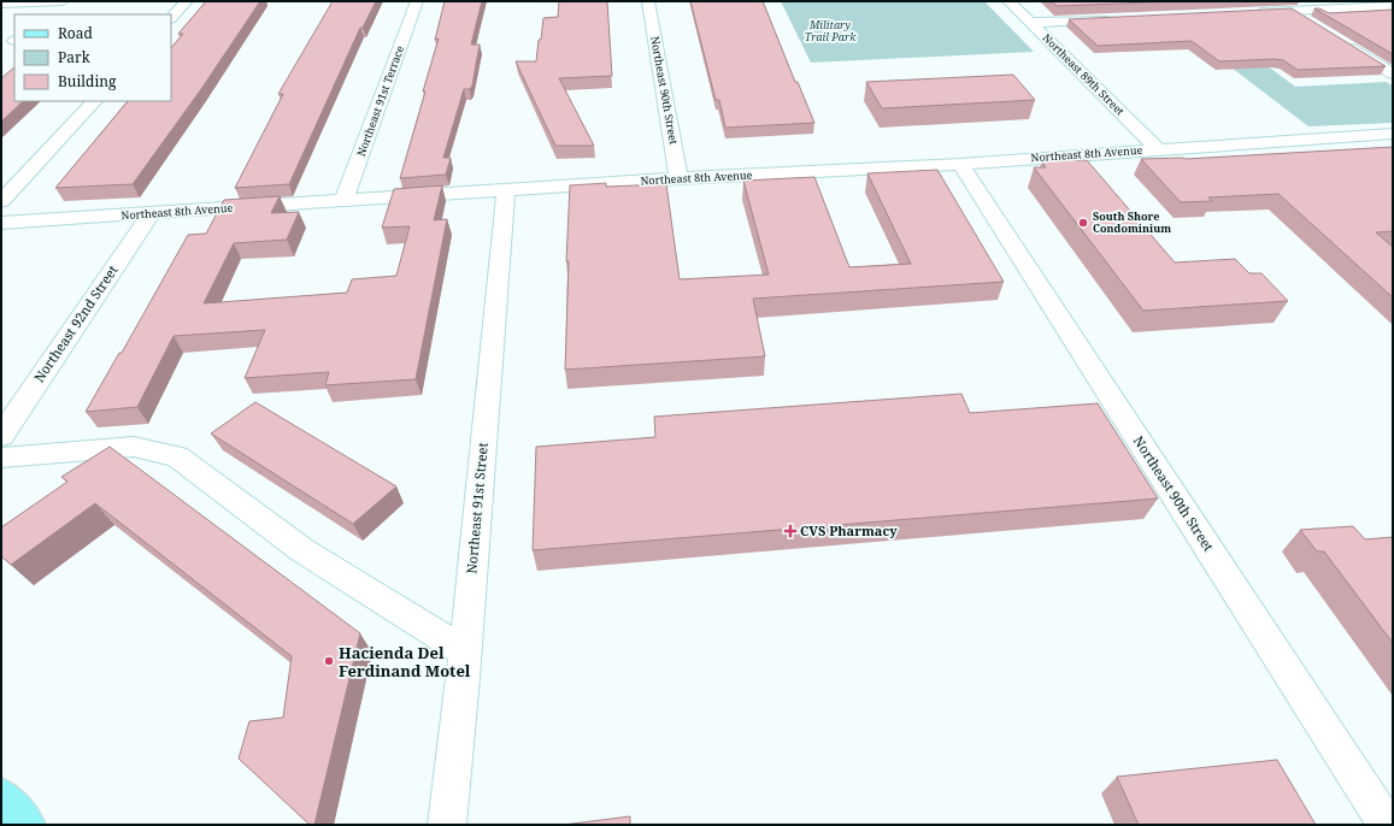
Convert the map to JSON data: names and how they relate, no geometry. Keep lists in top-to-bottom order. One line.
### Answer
{"streets":{"street":["Northeast 89th Street","Northeast 90th Street","Northeast 91st Terrace","Northeast 8th Avenue","Northeast 92nd Street","Northeast 91st Street"]},"crossings":[["Northeast 89th Street","Northeast 8th Avenue"],["Northeast 90th Street","Northeast 8th Avenue"],["Northeast 91st Terrace","Northeast 8th Avenue"],["Northeast 8th Avenue","Northeast 92nd Street"],["Northeast 8th Avenue","Northeast 91st Street"]],"parks":["Military Trail Park"],"places":{"other":["South Shore Condominium","Hacienda Del Ferdinand Motel"],"health":["CVS Pharmacy"]},"legend":["Road","Park","Building"]}
